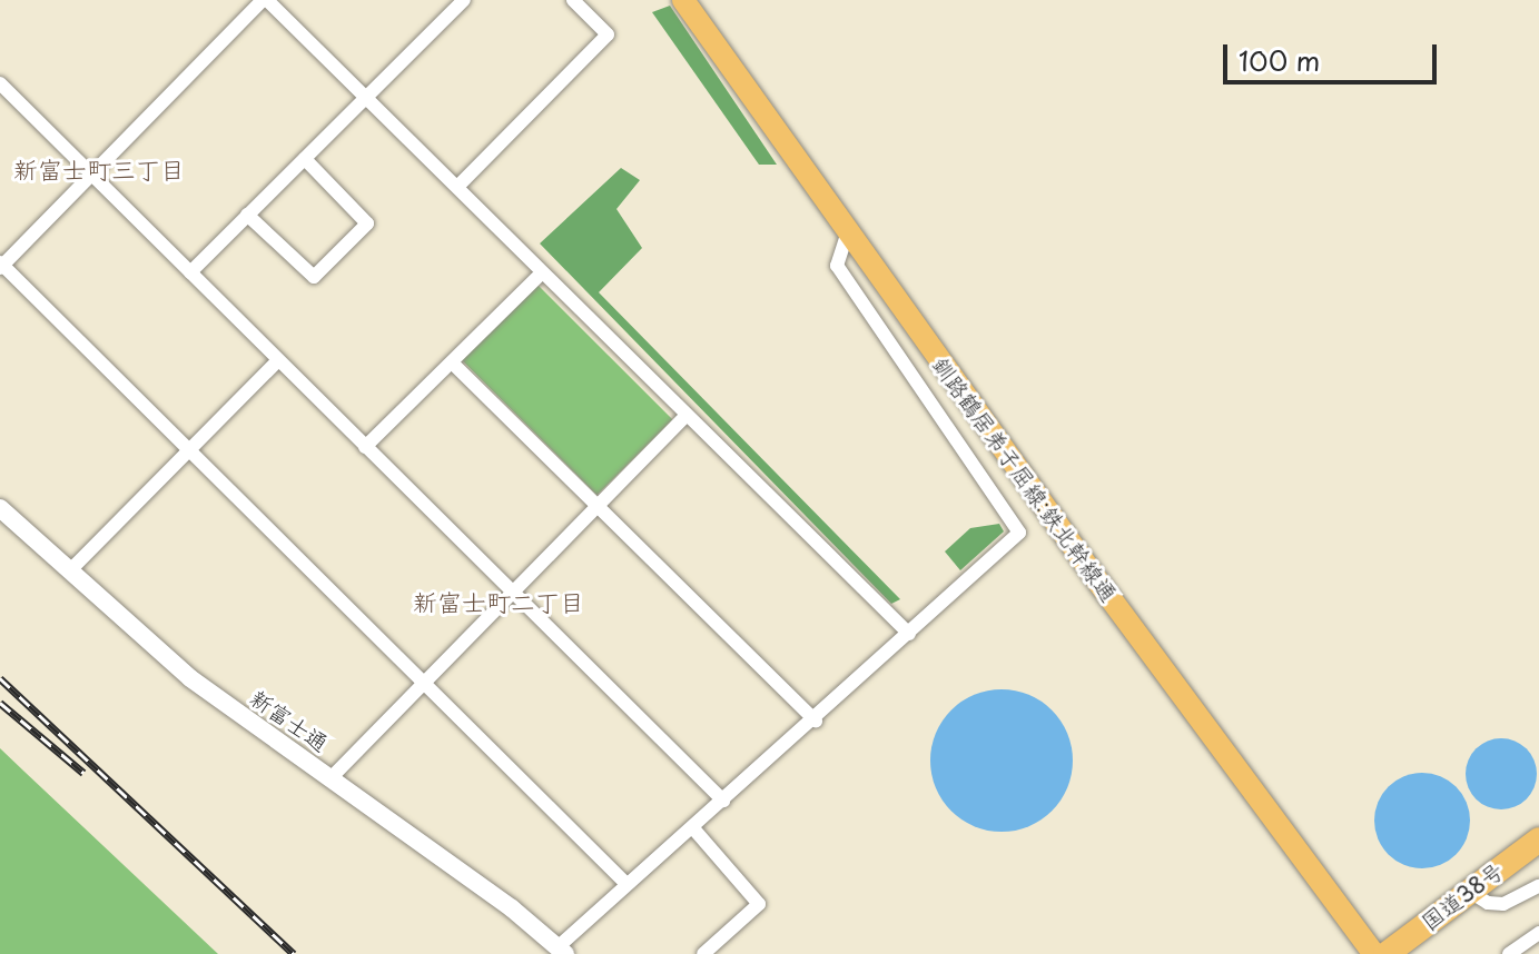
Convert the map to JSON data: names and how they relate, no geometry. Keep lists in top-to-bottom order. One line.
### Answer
{"streets":{"highway":["国道38号"],"main road":["釧路鶴居弟子屈線:鉄北幹線通"],"street":["新富士通"]},"districts":["新富士町三丁目","新富士町二丁目"],"scale_bar":"100 m"}
